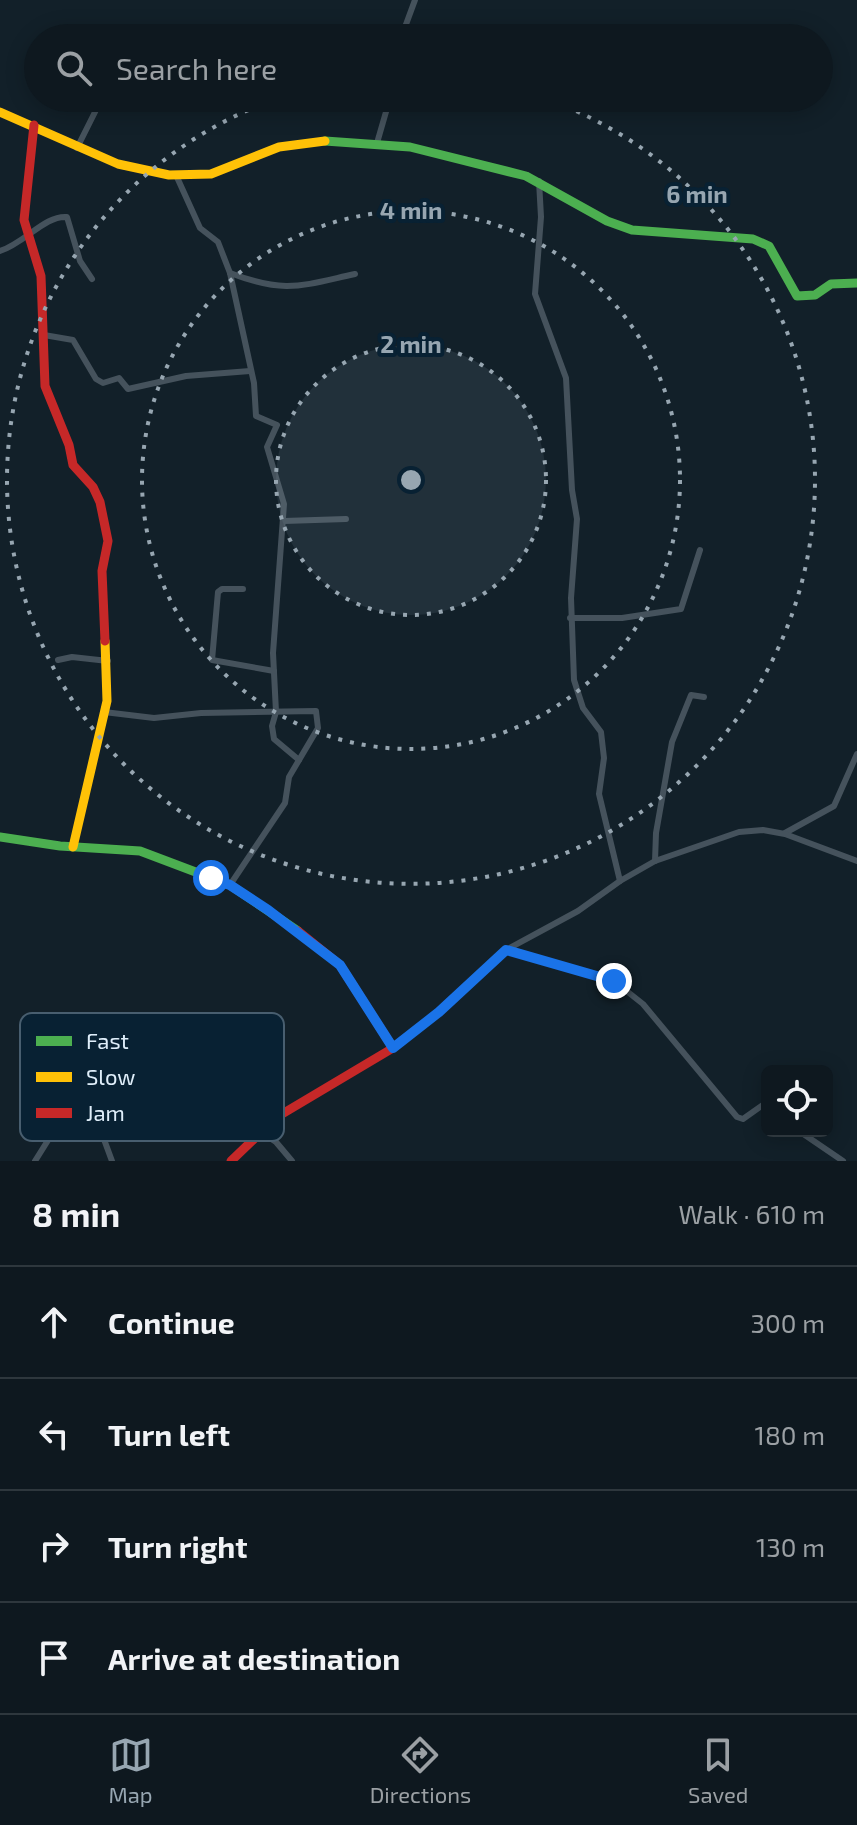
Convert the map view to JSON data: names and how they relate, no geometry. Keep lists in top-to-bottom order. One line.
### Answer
{"legend":["Fast","Slow","Jam"],"page":{"search":"Search here","heading":["8 min","Walk · 610 m"],"list":[["Continue","300 m"],["Turn left","180 m"],["Turn right","130 m"],"Arrive at destination"],"nav":["Map","Directions","Saved"]},"rings":["6 min","4 min","2 min"]}
